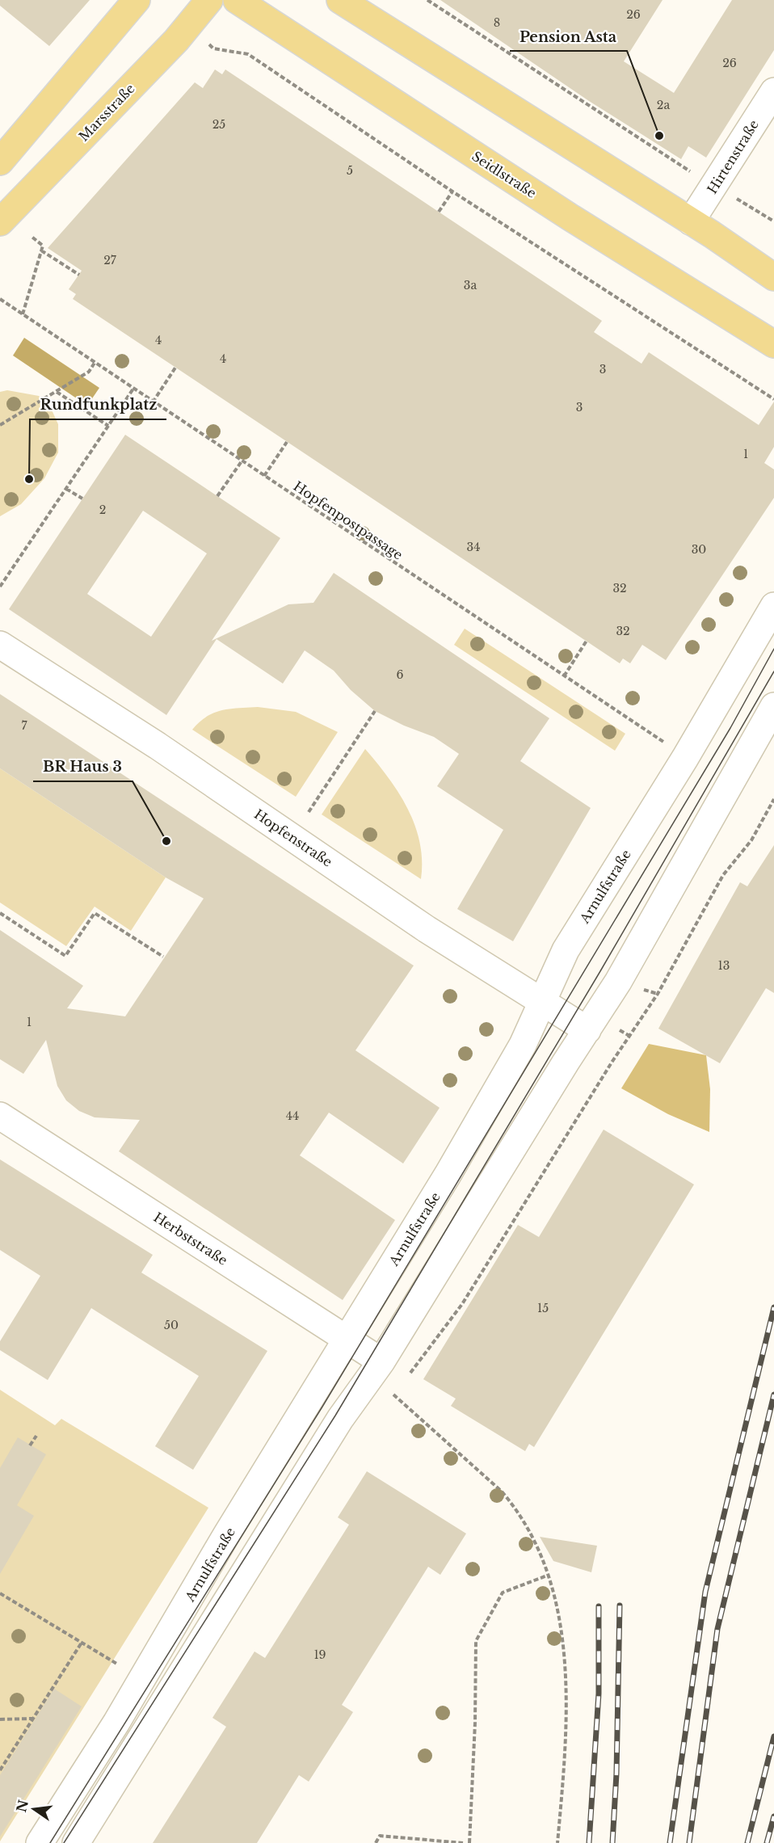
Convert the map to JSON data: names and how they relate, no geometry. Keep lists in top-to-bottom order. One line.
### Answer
{"streets":{"main road":["Marsstraße","Seidlstraße"],"street":["Hirtenstraße","Hopfenstraße","Arnulfstraße","Herbststraße"],"path":["Hopfenpostpassage"]},"crossings":[["Hopfenpostpassage","Arnulfstraße"],["Hopfenstraße","Arnulfstraße"],["Arnulfstraße","Herbststraße"]],"places":["Pension Asta","Rundfunkplatz","BR Haus 3"],"house_numbers":["26","8","26","2a","25","5","27","3a","4","4","3","3","1","2","34","30","32","32","6","7","13","1","44","15","50","19"],"north":"left"}
